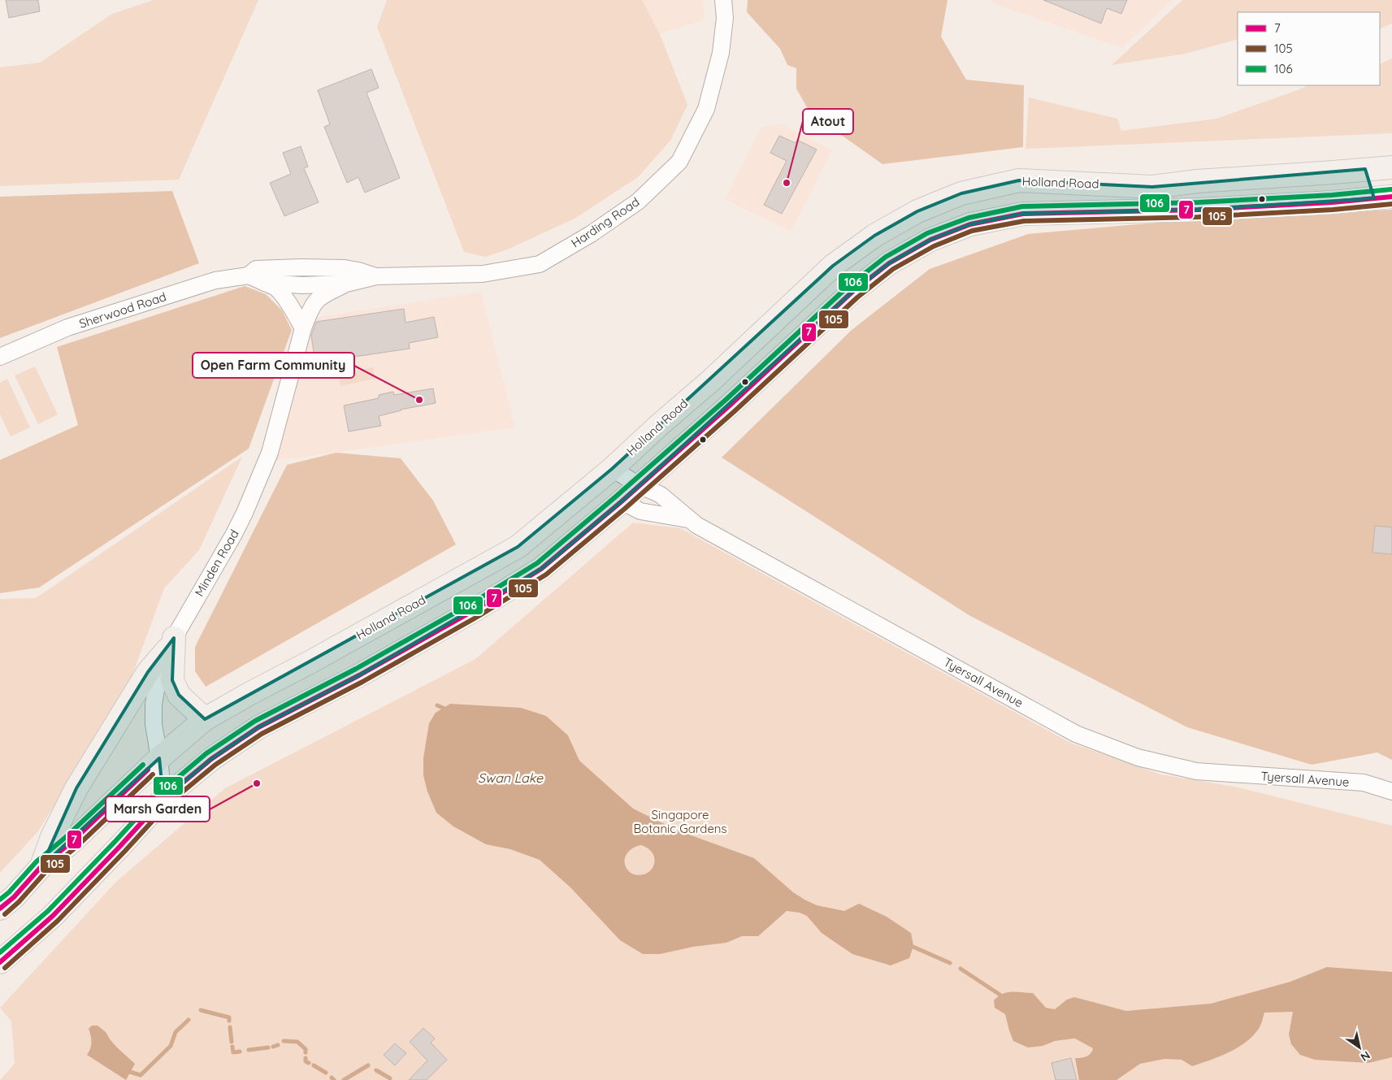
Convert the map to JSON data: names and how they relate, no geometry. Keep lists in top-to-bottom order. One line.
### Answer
{"streets":{"main road":["Holland Road"],"street":["Harding Road","Sherwood Road","Minden Road","Tyersall Avenue"]},"crossings":[["Holland Road","Minden Road"],["Holland Road","Tyersall Avenue"],["Harding Road","Sherwood Road"],["Harding Road","Minden Road"],["Sherwood Road","Minden Road"]],"water":["Swan Lake"],"parks":["Singapore Botanic Gardens"],"places":["Atout","Open Farm Community","Marsh Garden"],"lines":["transit line 106","transit line 7","transit line 105"],"legend":["7","105","106"],"north":"bottom right"}
